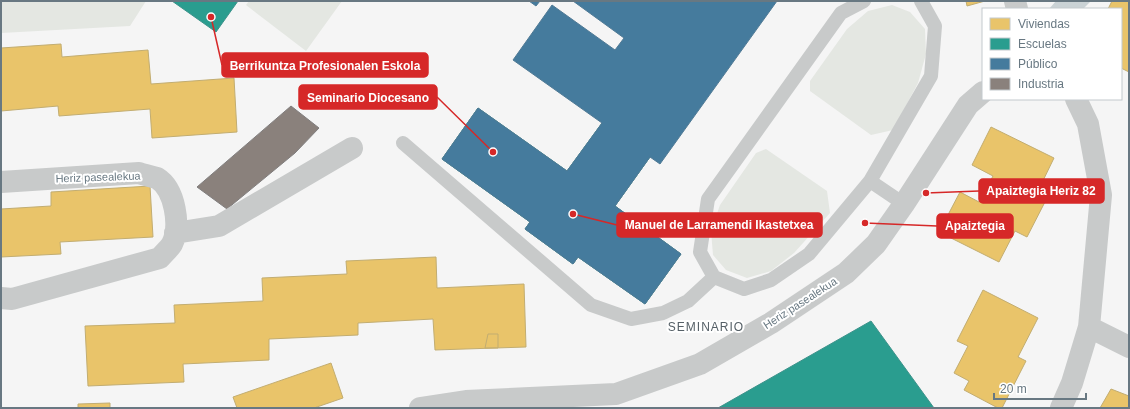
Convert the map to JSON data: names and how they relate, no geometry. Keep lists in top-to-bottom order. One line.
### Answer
{"streets":{"street":["Heriz pasealekua"]},"districts":["SEMINARIO"],"places":["Berrikuntza Profesionalen Eskola","Seminario Diocesano","Apaiztegia Heriz 82","Manuel de Larramendi Ikastetxea","Apaiztegia"],"legend":["Viviendas","Escuelas","Público","Industria"],"scale_bar":"20 m"}
